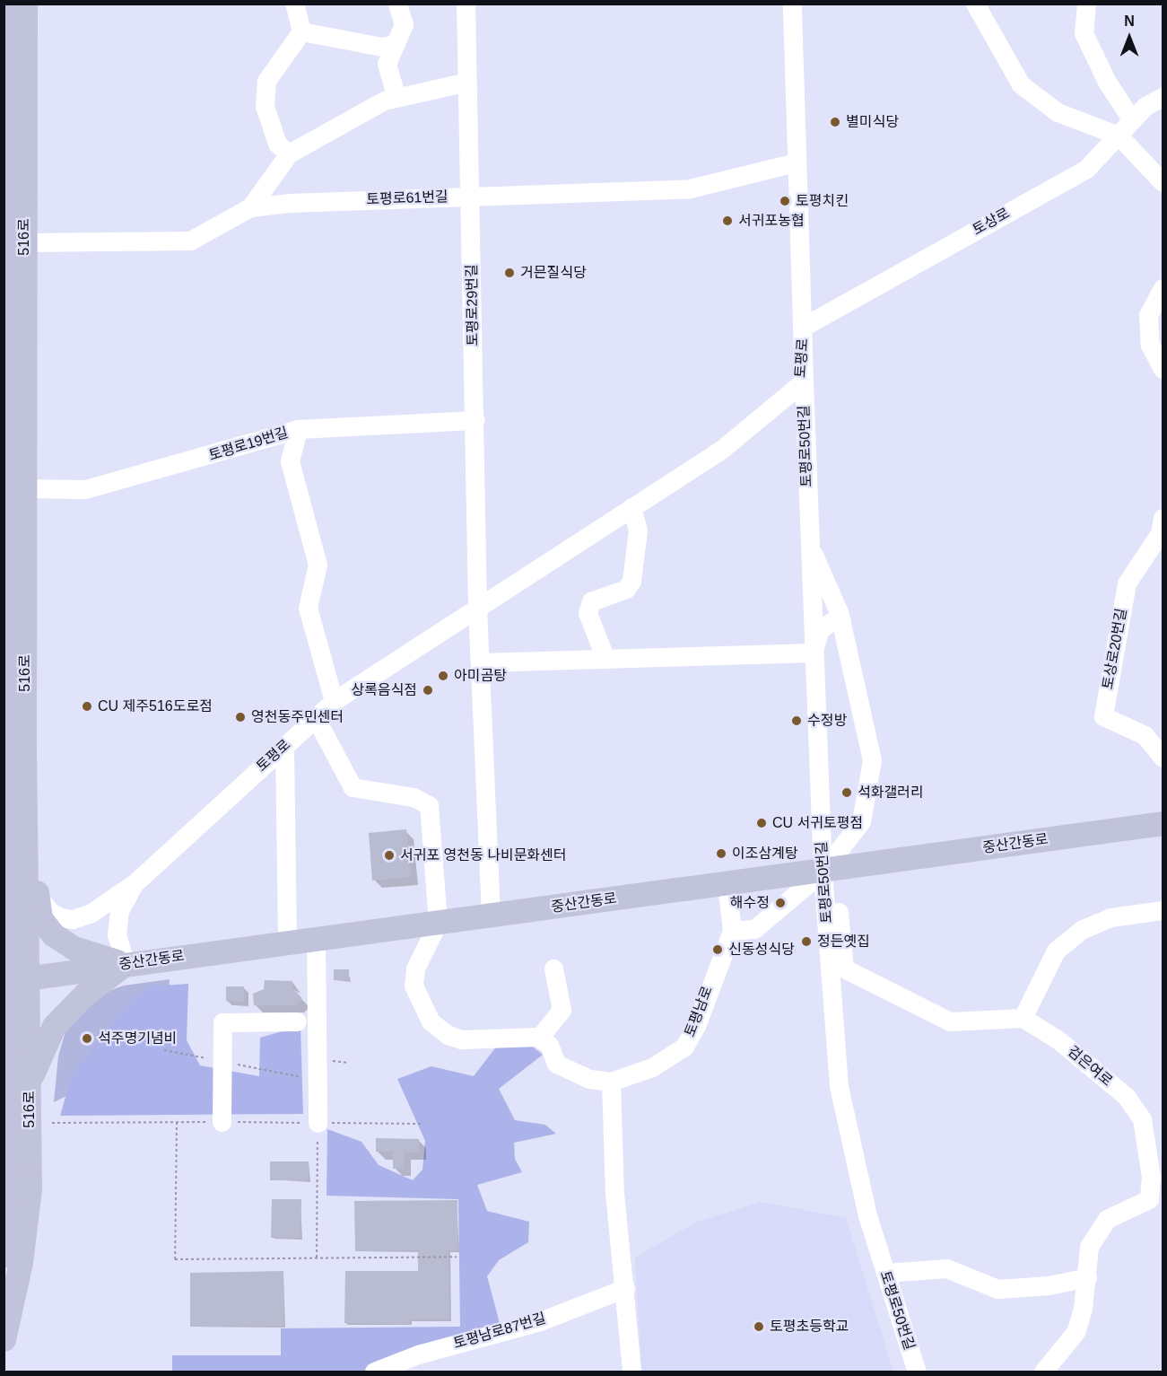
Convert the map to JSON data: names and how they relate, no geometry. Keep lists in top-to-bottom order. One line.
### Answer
{"streets":{"main road":["516로","중산간동로"],"street":["토평로61번길","토상로","토평로29번길","토평로","토평로19번길","토평로50번길","토상로20번길","토평남로","검은여로","토평남로87번길"]},"crossings":[["토평로61번길","516로"],["토평로61번길","토평로29번길"],["토평로61번길","토평로"],["토상로","토평로"],["516로","토평로19번길"],["516로","중산간동로"],["토평로29번길","토평로"],["토평로29번길","토평로19번길"],["토평로","토평로50번길"],["토평로50번길","중산간동로"],["중산간동로","토평남로"]],"places":["별미식당","토평치킨","서귀포농협","거믄질식당","아미곰탕","상록음식점","CU 제주516도로점","영천동주민센터","수정방","석화갤러리","CU 서귀토평점","이조삼계탕","서귀포 영천동 나비문화센터","해수정","정든옛집","신동성식당","석주명기념비","토평초등학교"],"north":"top"}
